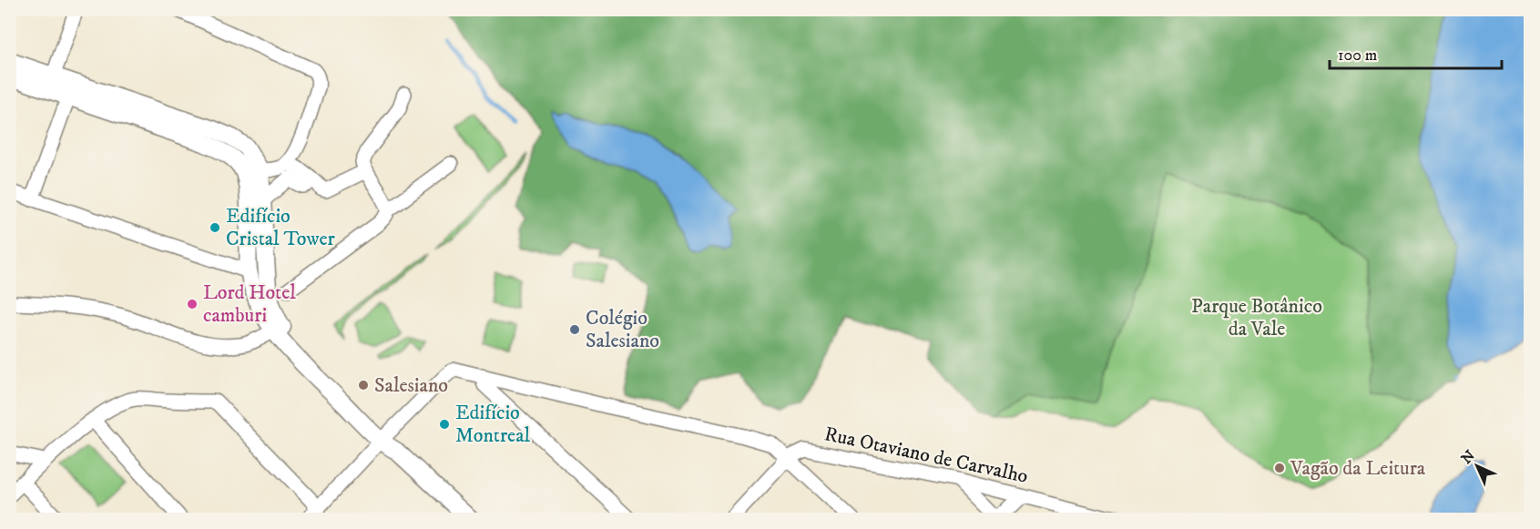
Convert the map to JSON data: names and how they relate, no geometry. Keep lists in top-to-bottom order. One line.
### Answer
{"streets":{"street":["Rua Otaviano de Carvalho"]},"parks":["Parque Botânico da Vale"],"places":["Edifício Cristal Tower","Lord Hotel camburi","Colégio Salesiano","Salesiano","Edifício Montreal","Vagão da Leitura"],"scale_bar":"100 m","north":"top left"}
